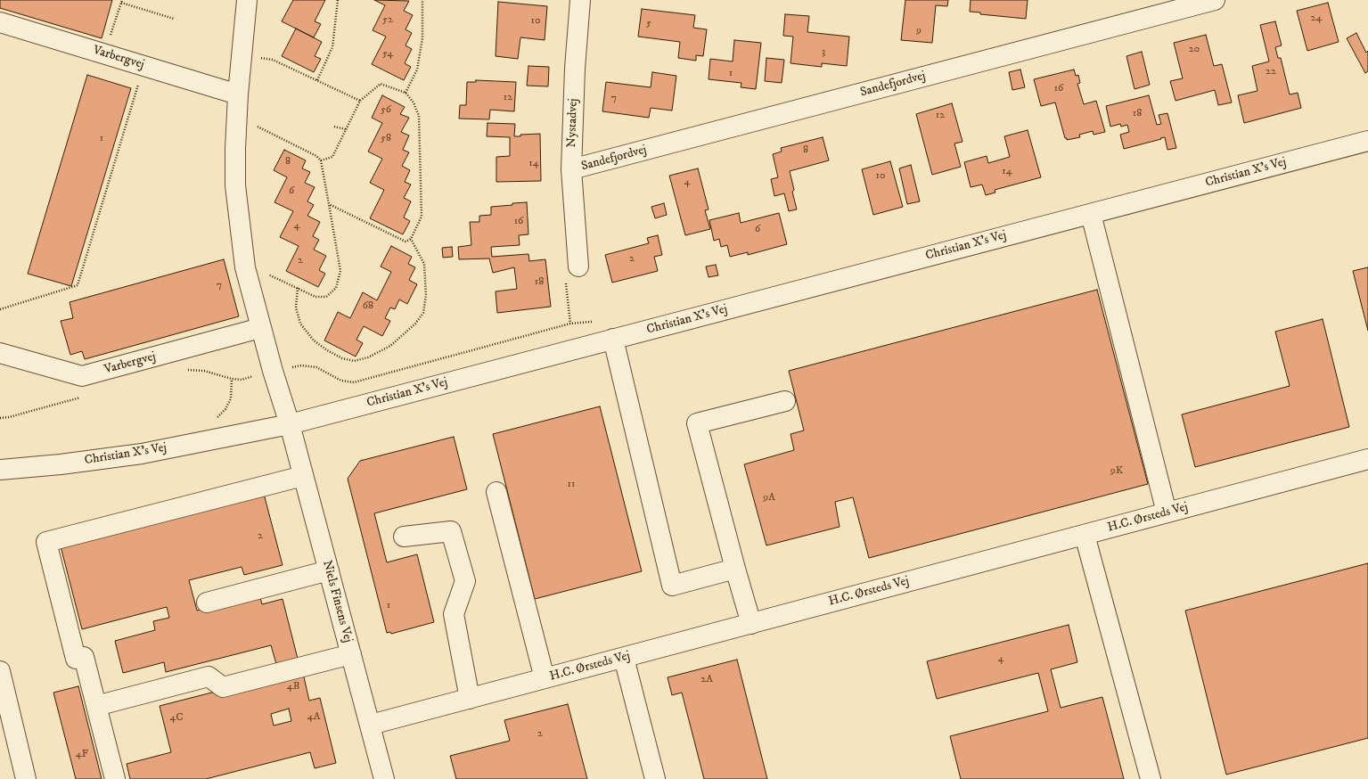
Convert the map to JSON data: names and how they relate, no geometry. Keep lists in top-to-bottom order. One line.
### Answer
{"streets":{"street":["Varbergvej","Sandefjordvej","Nystadvej","Christian X's Vej","H.C. Ørsteds Vej","Niels Finsens Vej"]},"crossings":[["Sandefjordvej","Nystadvej"],["Christian X's Vej","Niels Finsens Vej"],["H.C. Ørsteds Vej","Niels Finsens Vej"]],"house_numbers":["24","52","10","5","9","20","3","54","22","1","16","12","7","56","18","12","1","58","8","8","14","14","10","4","6","16","4","6","2","2","18","7","68","9K","11","9A","2","1","4","2A","4B","4A","4C","2","4F"]}
